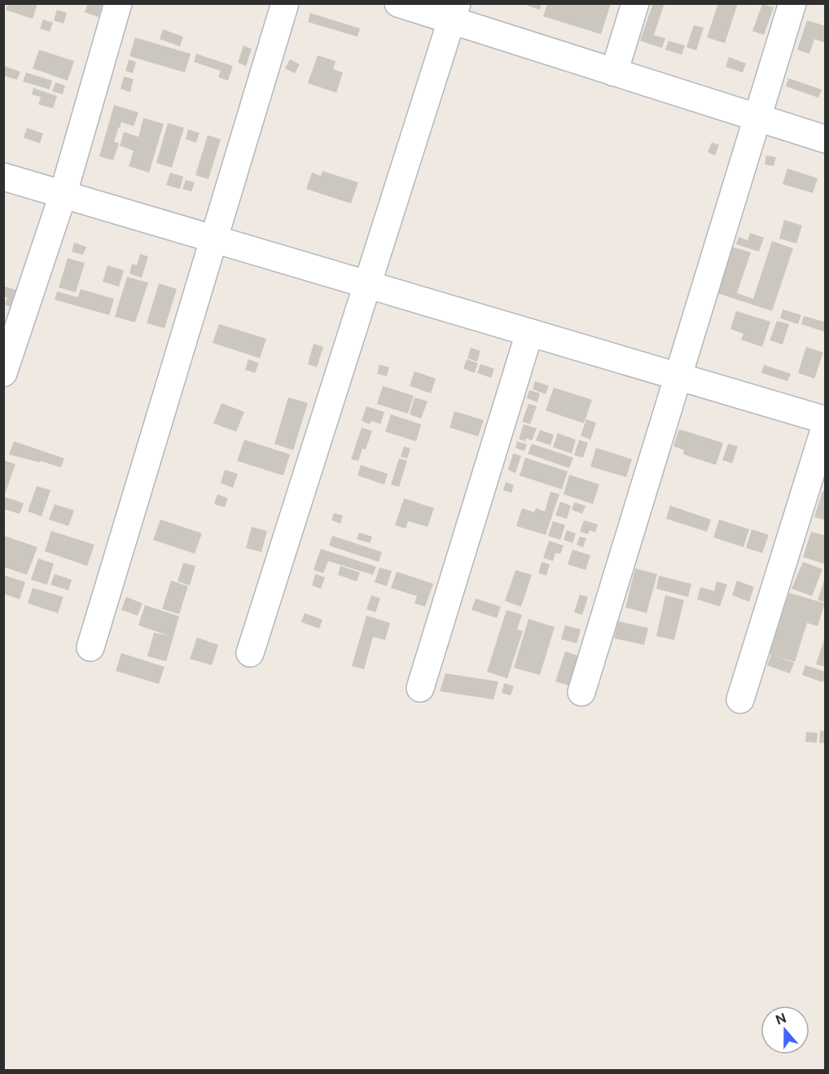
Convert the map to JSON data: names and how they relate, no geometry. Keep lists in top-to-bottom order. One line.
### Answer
{"north":"top"}
